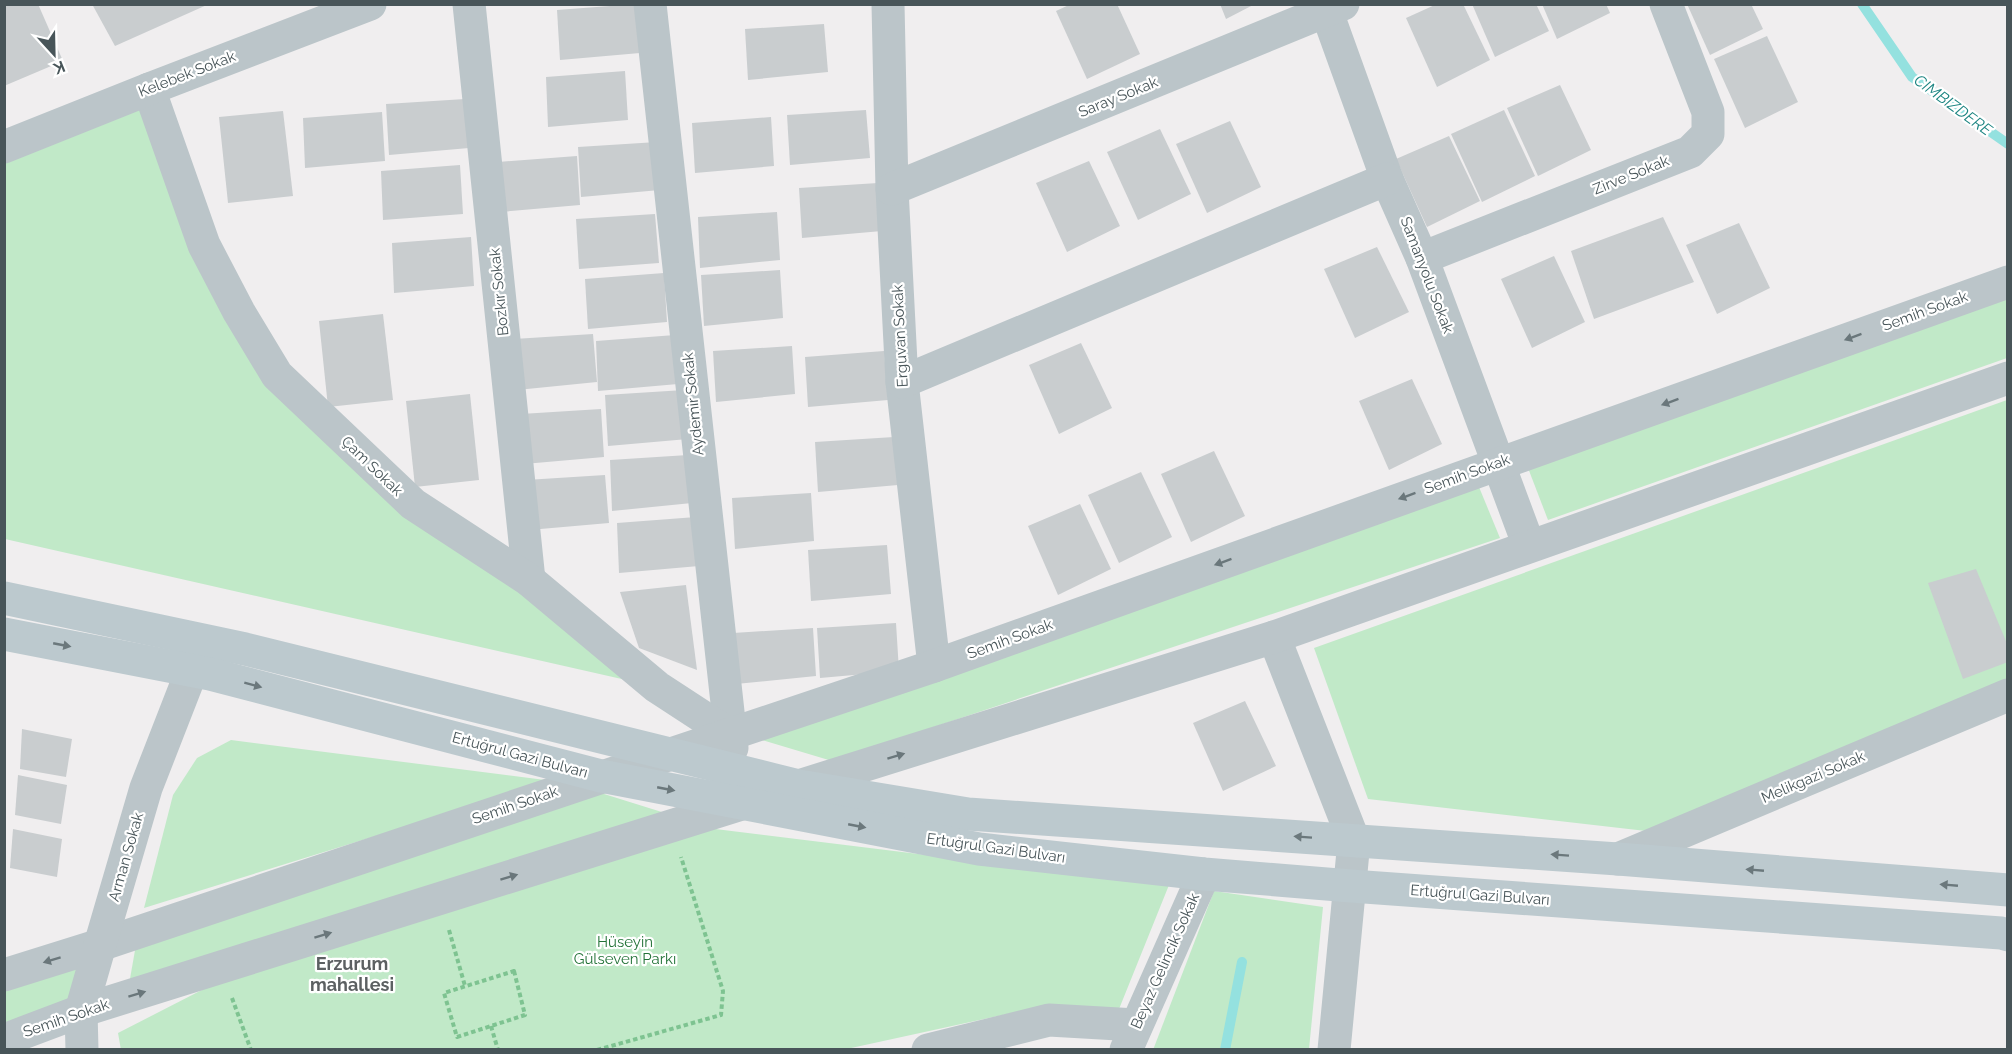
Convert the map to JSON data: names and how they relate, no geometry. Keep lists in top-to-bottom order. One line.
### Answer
{"streets":{"main road":["Ertuğrul Gazi Bulvarı"],"street":["Kelebek Sokak","Saray Sokak","Zirve Sokak","Samanyolu Sokak","Bozkır Sokak","Semih Sokak","Erguvan Sokak","Aydemir Sokak","Çam Sokak","Melikgazi Sokak","Arman Sokak","Beyaz Gelincik Sokak"]},"crossings":[["Kelebek Sokak","Çam Sokak"],["Saray Sokak","Samanyolu Sokak"],["Saray Sokak","Erguvan Sokak"],["Zirve Sokak","Samanyolu Sokak"],["Samanyolu Sokak","Semih Sokak"],["Bozkır Sokak","Çam Sokak"],["Semih Sokak","Erguvan Sokak"],["Semih Sokak","Aydemir Sokak"],["Semih Sokak","Çam Sokak"],["Semih Sokak","Ertuğrul Gazi Bulvarı"],["Semih Sokak","Arman Sokak"],["Aydemir Sokak","Çam Sokak"],["Aydemir Sokak","Ertuğrul Gazi Bulvarı"],["Ertuğrul Gazi Bulvarı","Melikgazi Sokak"],["Ertuğrul Gazi Bulvarı","Arman Sokak"],["Ertuğrul Gazi Bulvarı","Beyaz Gelincik Sokak"]],"districts":["Erzurum mahallesi"],"water":["CIMBIZDERE"],"parks":["Hüseyin Gülseven Parkı"],"north":"bottom"}
